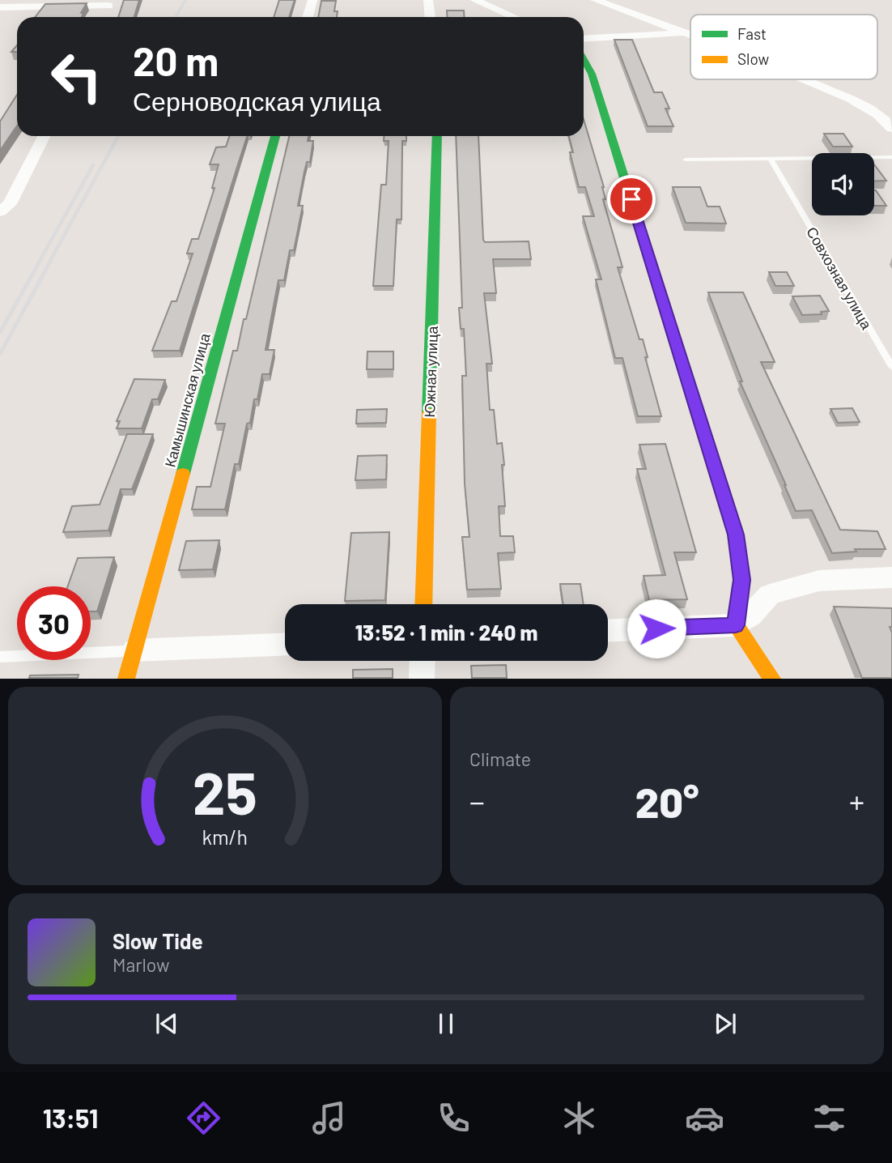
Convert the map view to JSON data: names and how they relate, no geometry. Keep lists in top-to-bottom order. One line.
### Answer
{"streets":{"street":["Южная улица","Камышинская улица"],"lane":["Совхозная улица"]},"legend":["Fast","Slow"],"page":{"turn":["20 m","Серноводская улица"],"limit":"30","trip":"13:52 · 1 min · 240 m","tile":"Climate","heat":["−","20°","+"],"song":["Slow Tide","Marlow"],"tabs":"13:51","gauge":["25","km/h"]}}
